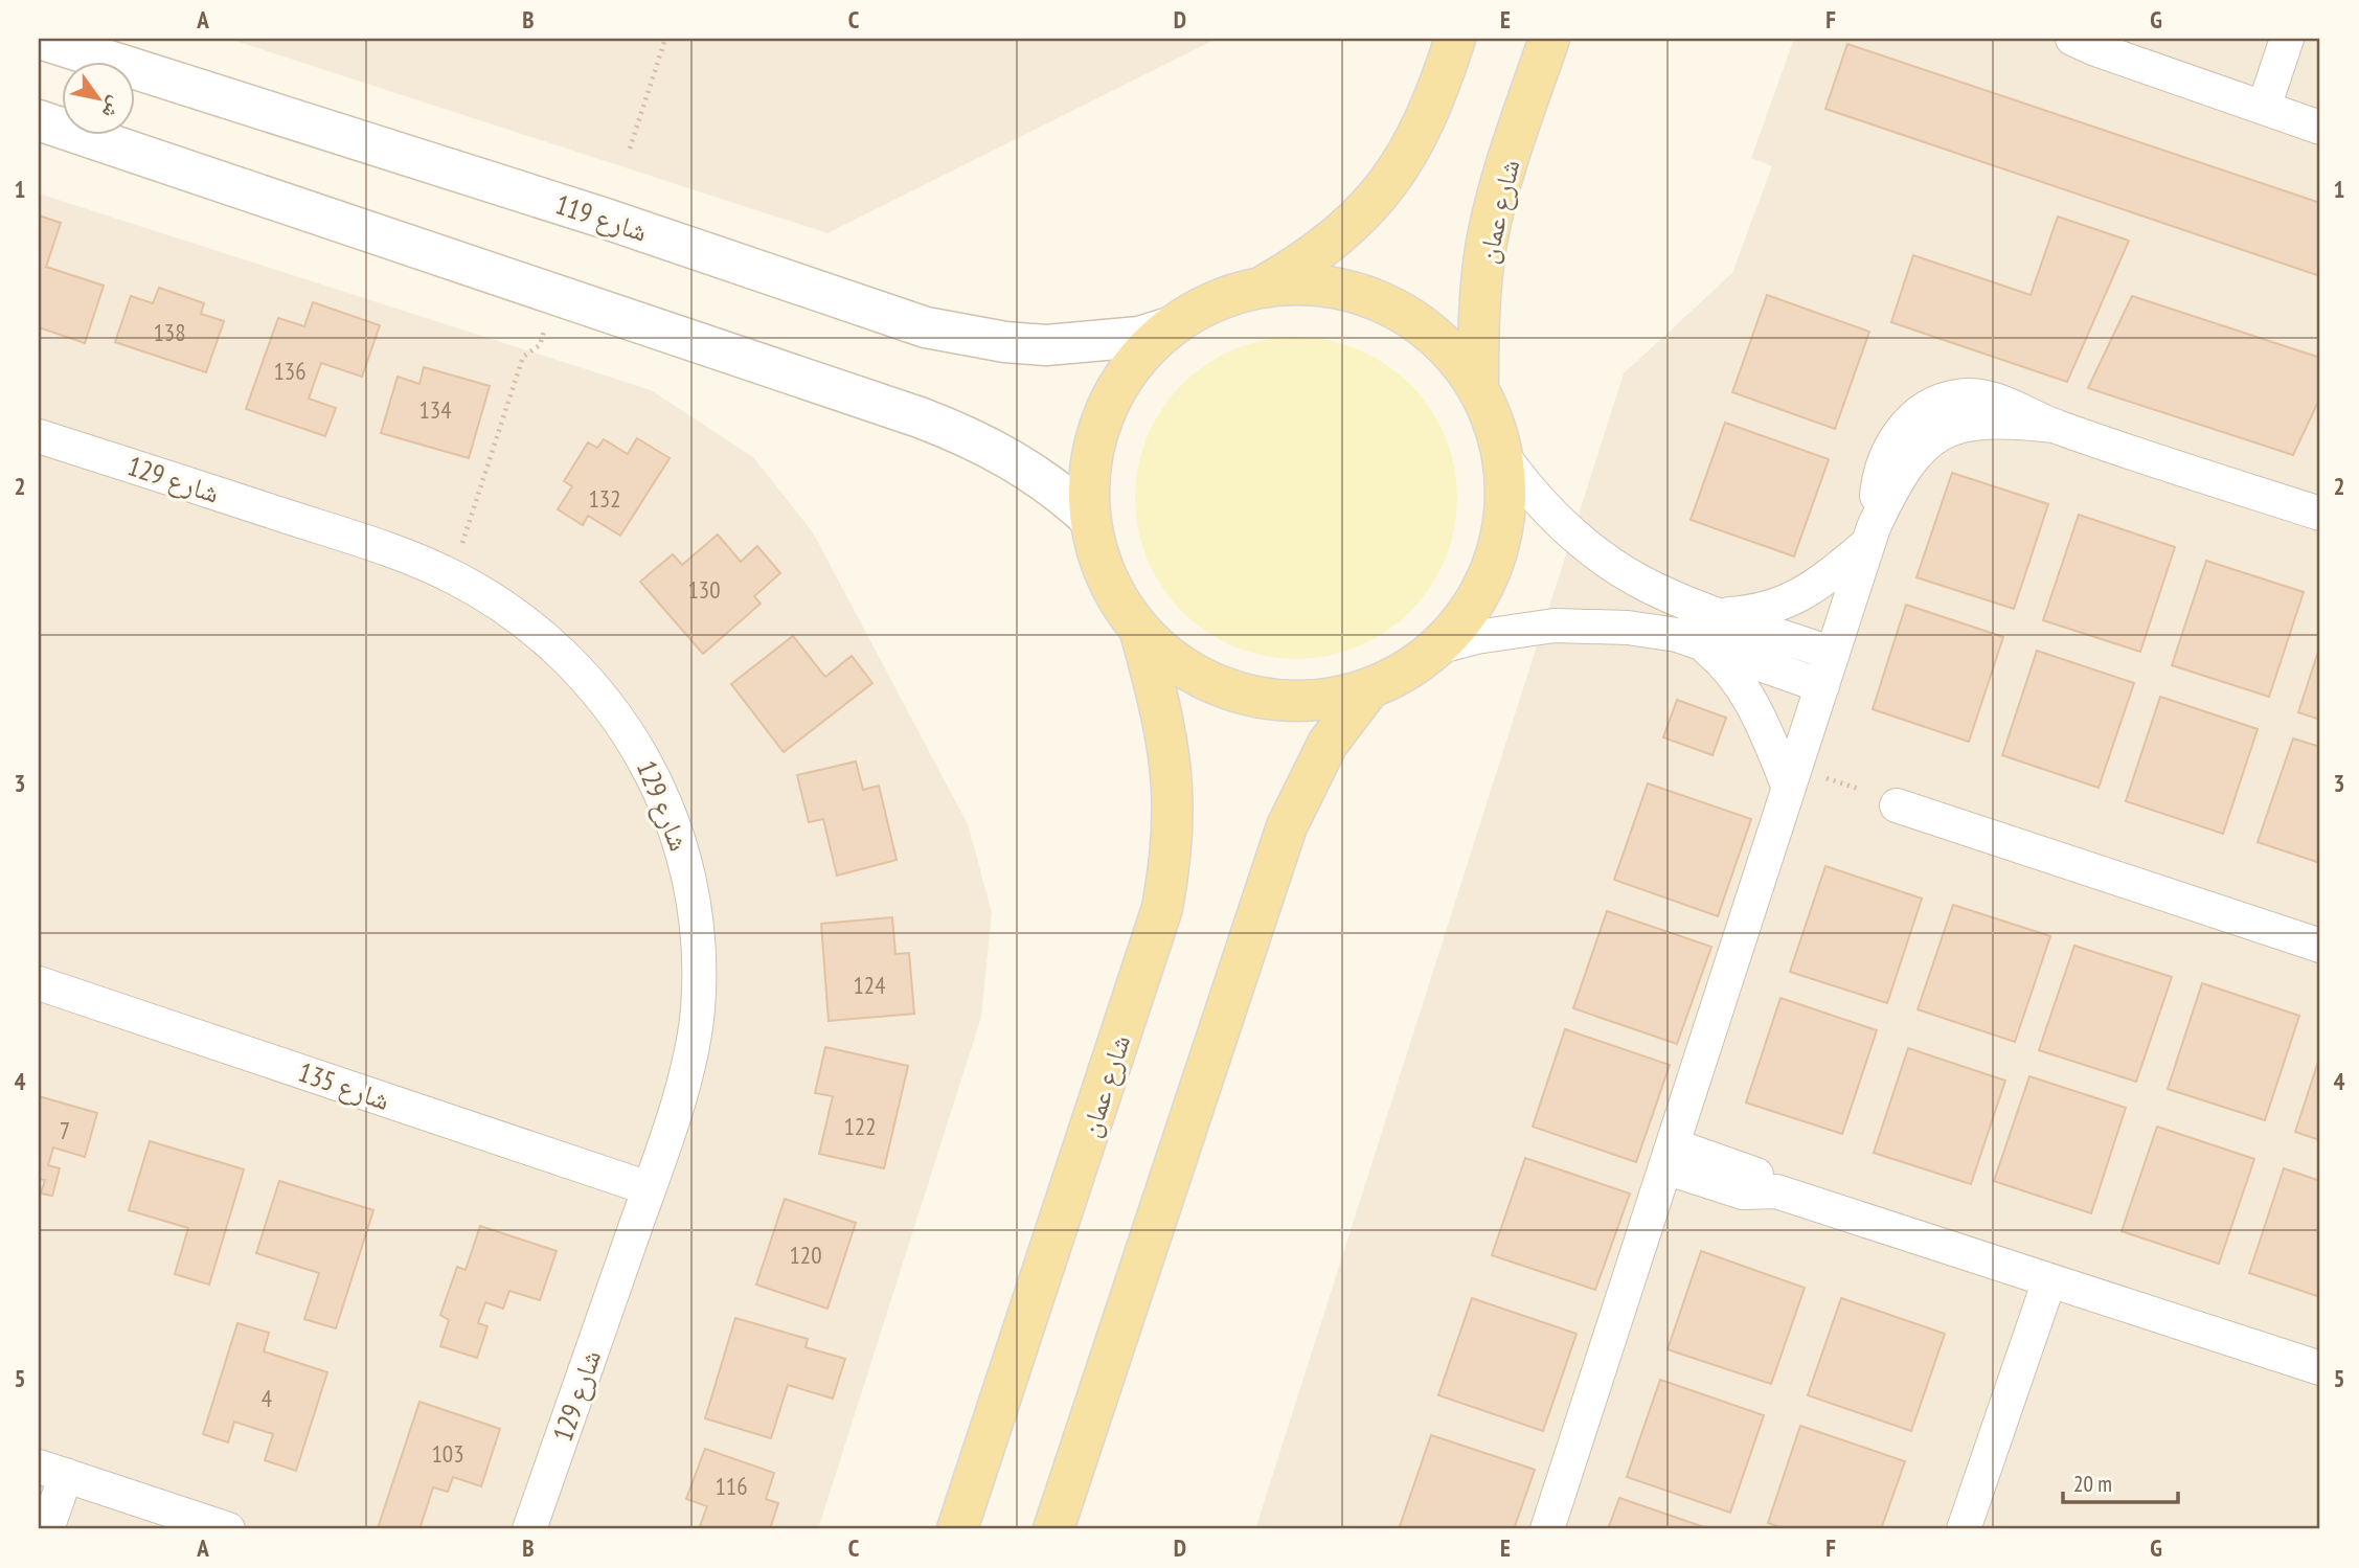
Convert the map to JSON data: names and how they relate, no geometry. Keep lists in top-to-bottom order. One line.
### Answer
{"streets":{"main road":["شارع عمان"],"street":["شارع 119","شارع 129","شارع 135"]},"crossings":[["شارع 129","شارع 135"]],"house_numbers":["138","136","134","132","130","124","122","7","120","4","103","116"],"scale_bar":"20 m","north":"bottom right","grid":{"columns":["A","B","C","D","E","F","G"],"rows":["1","2","3","4","5"]}}
